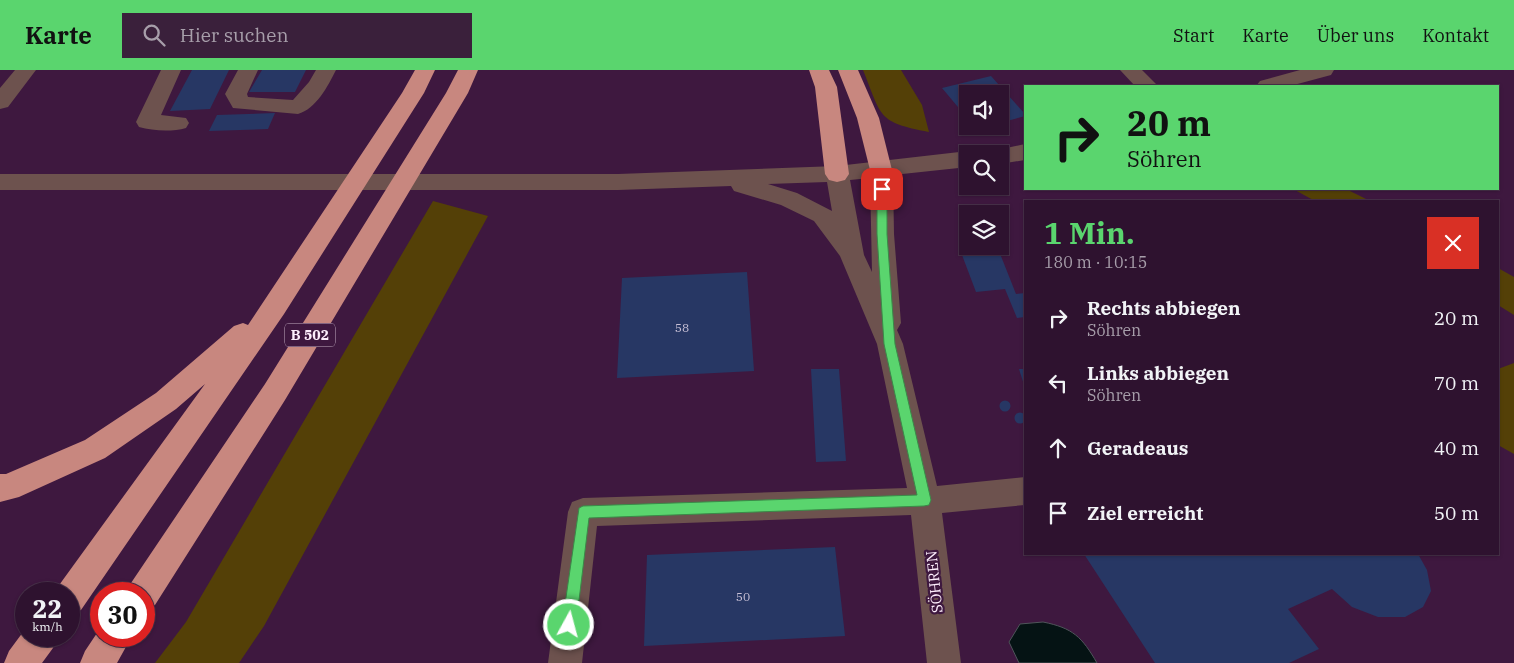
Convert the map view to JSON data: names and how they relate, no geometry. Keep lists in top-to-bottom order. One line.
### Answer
{"streets":{"highway":["B 502"],"street":["SÖHREN"]},"house_numbers":["58","50"],"page":{"header":"Karte","search":"Hier suchen","nav":["Start","Karte","Über uns","Kontakt"],"turn":["20 m","Söhren"],"heading":["1 Min.","180 m · 10:15"],"list":[{"name":"Rechts abbiegen","note":"Söhren","value":"20 m"},{"name":"Links abbiegen","note":"Söhren","value":"70 m"},{"name":"Geradeaus","value":"40 m"},{"name":"Ziel erreicht","value":"50 m"}],"speed":"22 km/h","limit":"30"}}
